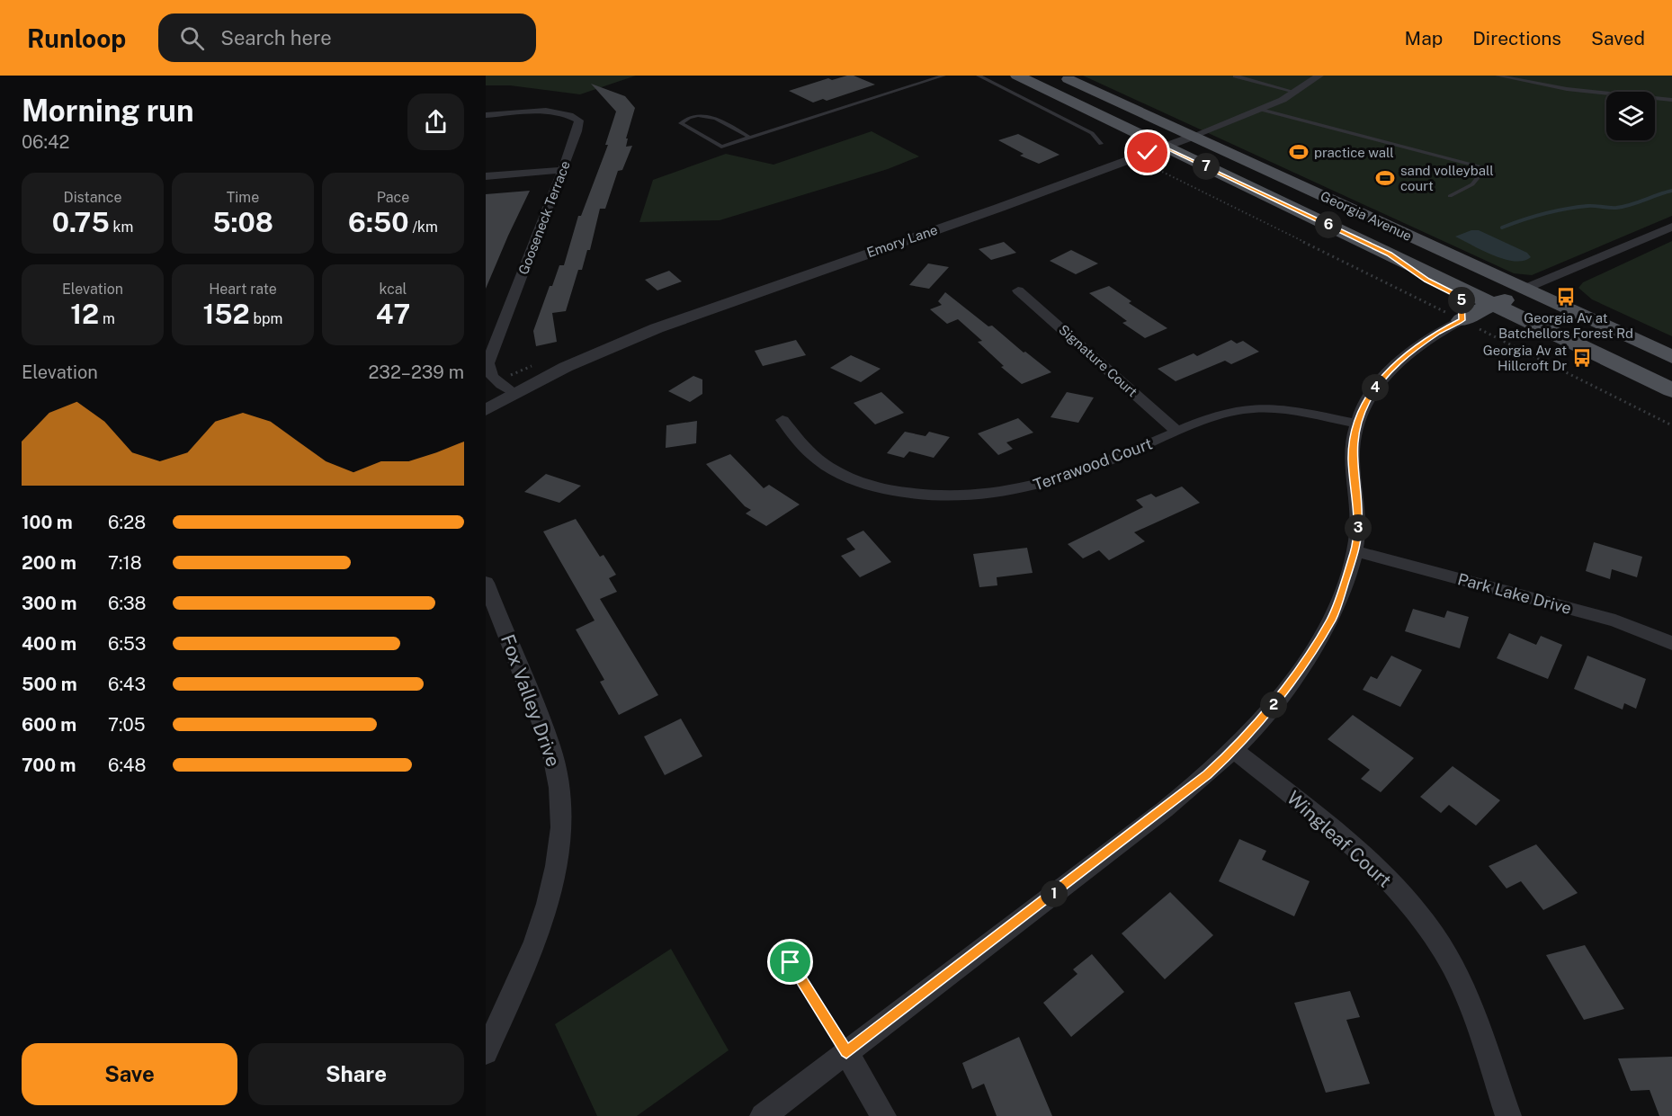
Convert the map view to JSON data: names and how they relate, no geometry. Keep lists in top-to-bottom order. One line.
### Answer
{"streets":{"main road":["Georgia Avenue"],"street":["Gooseneck Terrace","Emory Lane","Signature Court","Terrawood Court","Park Lake Drive","Fox Valley Drive","Wingleaf Court"]},"crossings":[["Georgia Avenue","Emory Lane"],["Gooseneck Terrace","Emory Lane"],["Signature Court","Terrawood Court"]],"places":{"sports":["practice wall","sand volleyball court"],"bus stop":["Georgia Av at Batchellors Forest Rd","Georgia Av at Hillcroft Dr"]},"page":{"header":"Runloop","search":"Search here","nav":["Map","Directions","Saved"],"heading":["Morning run","06:42"],"pins":["7","6","5","4","3","2","1"],"stats":[["Distance","0.75 km"],["Time","5:08"],["Pace","6:50 /km"],["Elevation","12 m"],["Heart rate","152 bpm"],["kcal","47"]],"chart":["Elevation","232–239 m"],"list":[{"name":"100 m","note":"6:28"},{"name":"200 m","note":"7:18"},{"name":"300 m","note":"6:38"},{"name":"400 m","note":"6:53"},{"name":"500 m","note":"6:43"},{"name":"600 m","note":"7:05"},{"name":"700 m","note":"6:48"}],"buttons":["Save","Share"]}}
